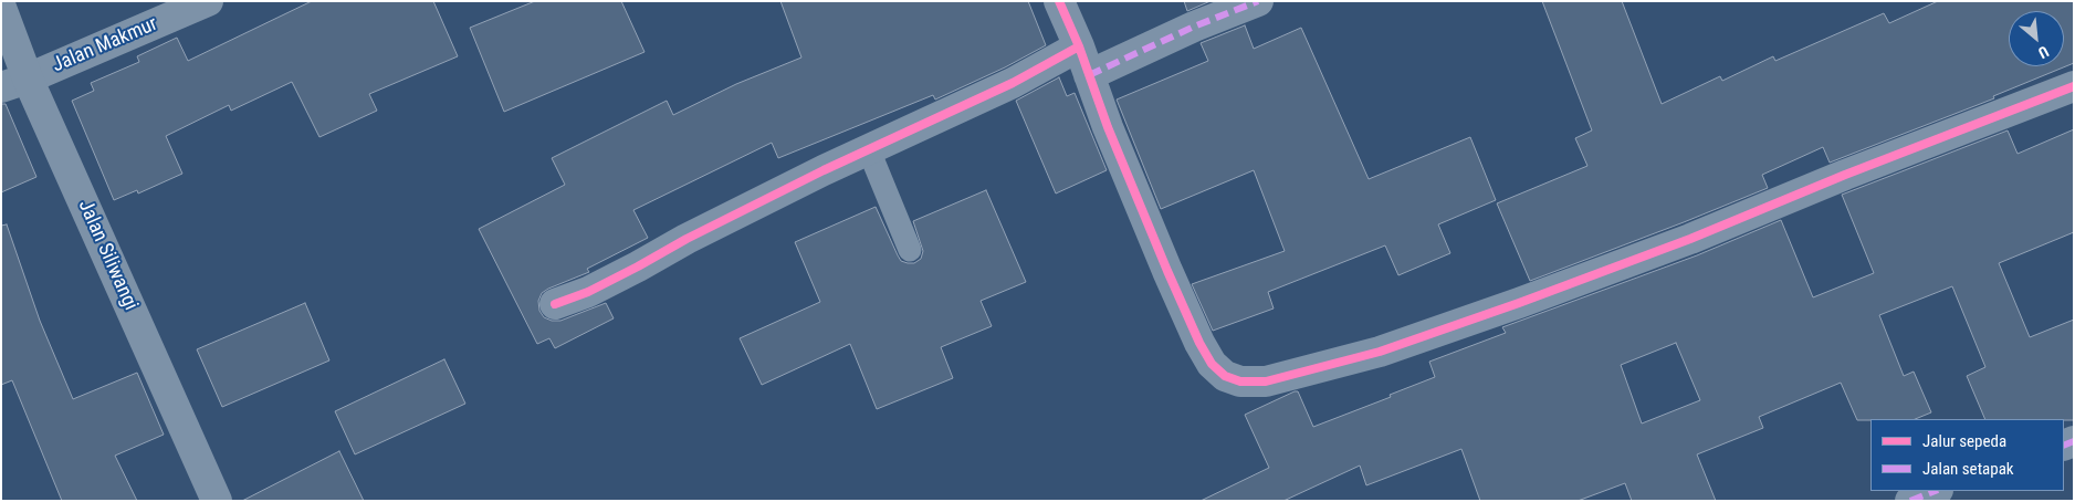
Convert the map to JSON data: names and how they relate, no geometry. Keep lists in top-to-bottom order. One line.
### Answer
{"streets":{"street":["Jalan Makmur","Jalan Siliwangi"]},"crossings":[["Jalan Makmur","Jalan Siliwangi"]],"legend":["Jalur sepeda","Jalan setapak"],"north":"bottom right"}
